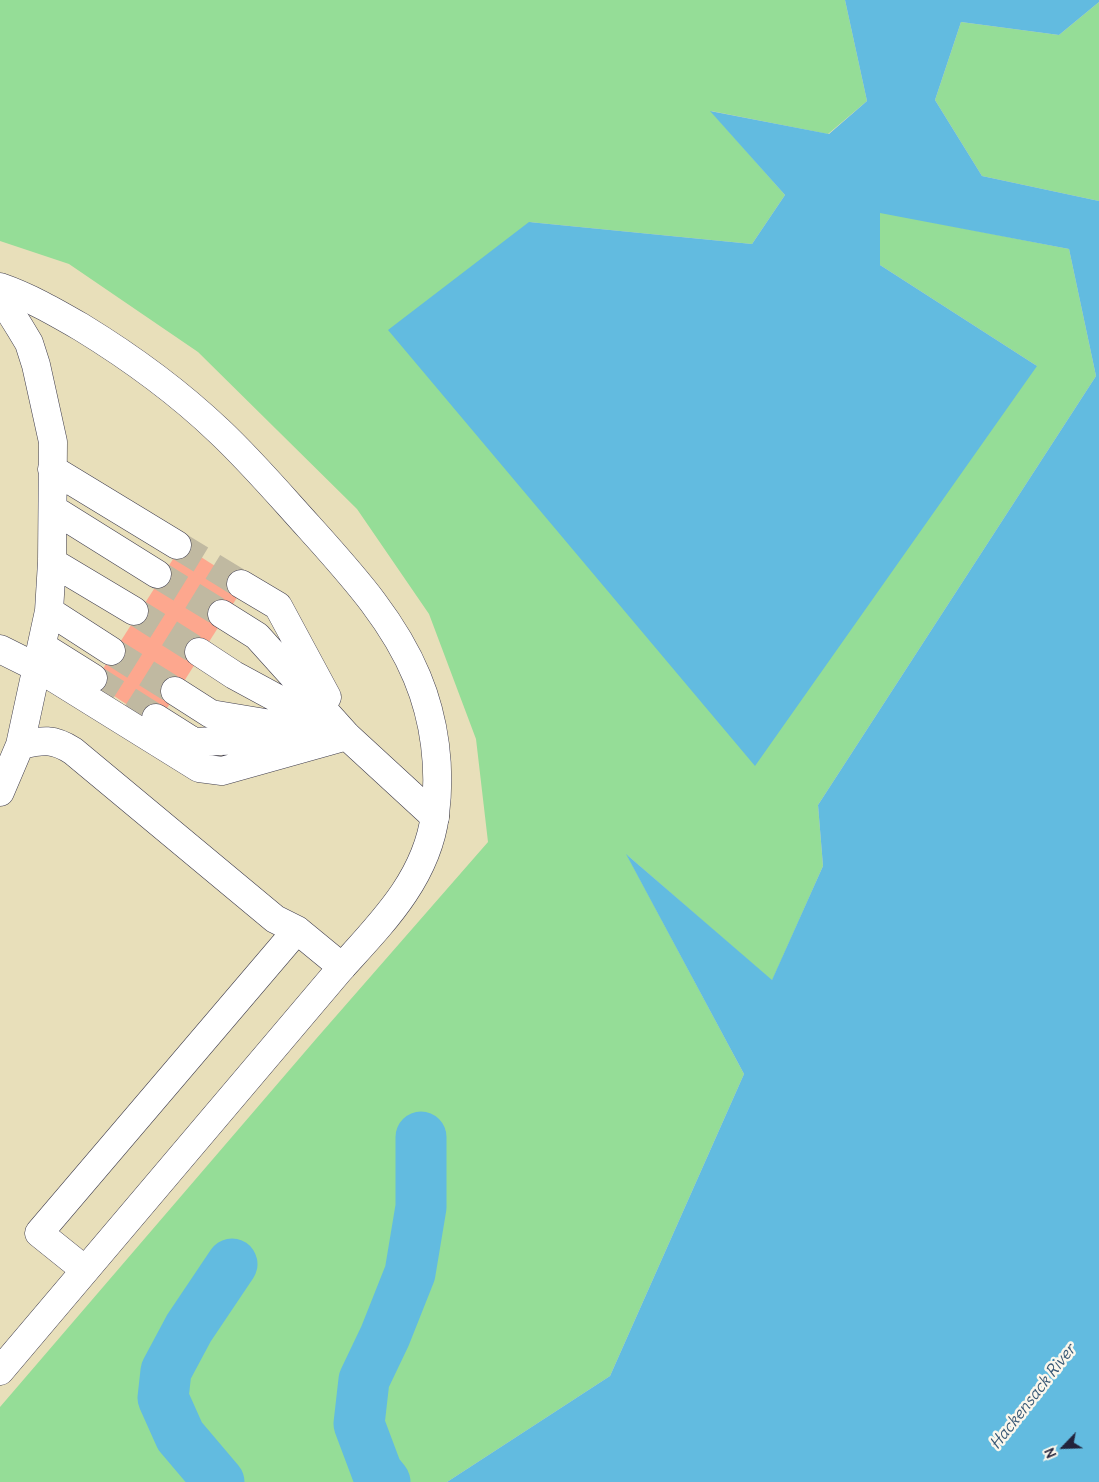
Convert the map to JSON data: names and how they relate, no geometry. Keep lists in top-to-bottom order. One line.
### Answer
{"water":["Hackensack River"],"north":"bottom left"}
